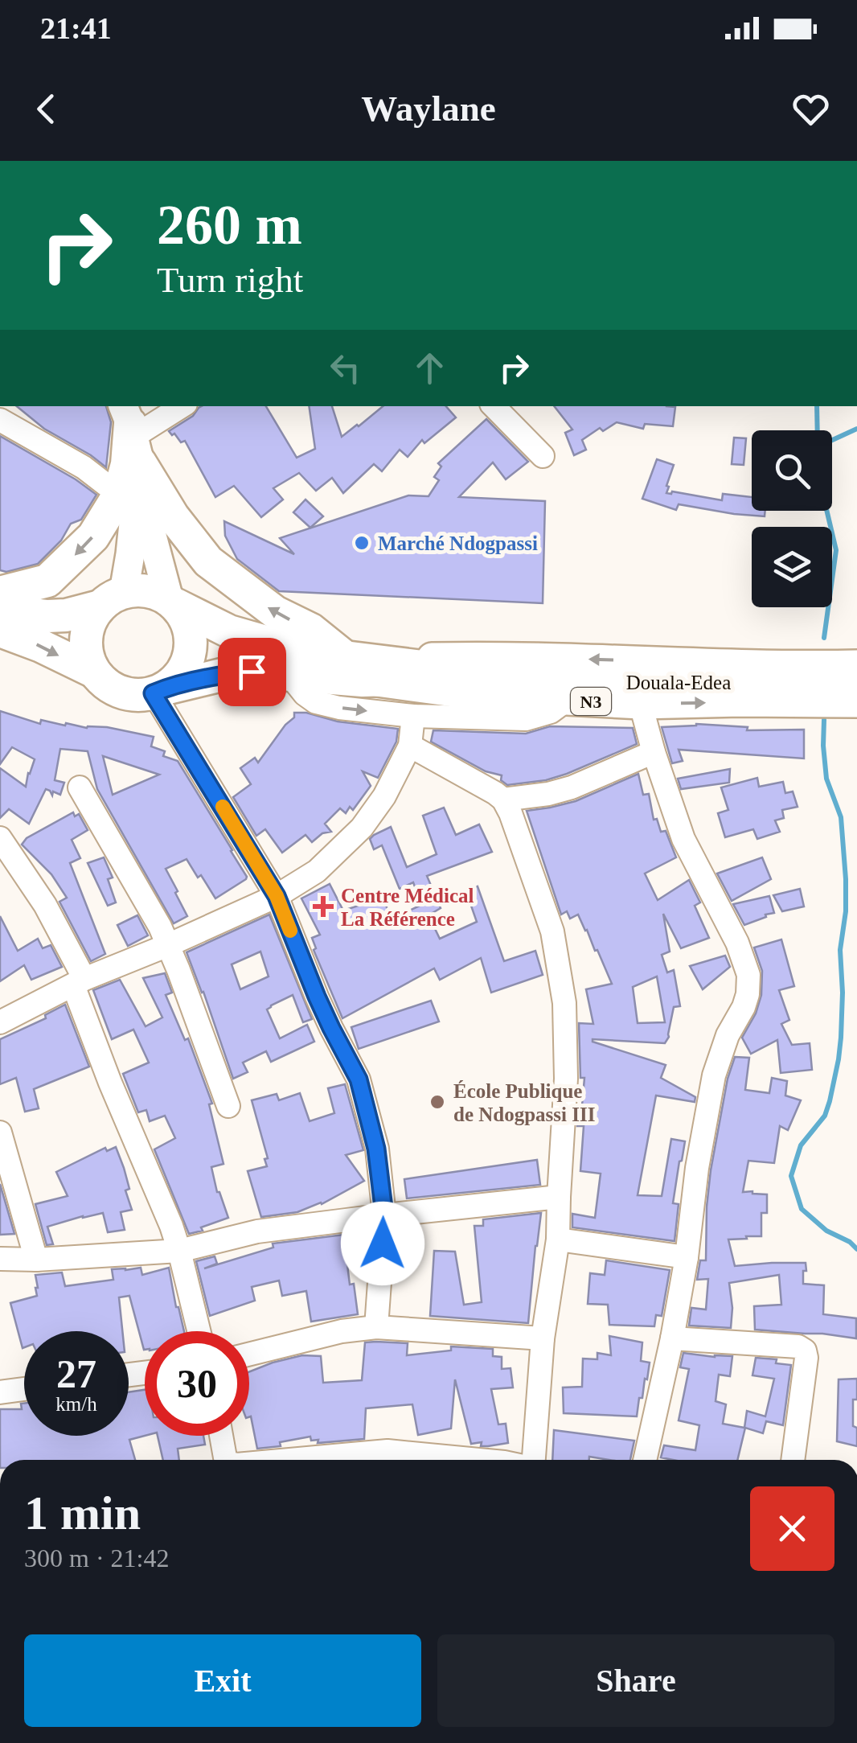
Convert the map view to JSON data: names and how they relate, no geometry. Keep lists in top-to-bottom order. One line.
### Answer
{"streets":{"highway":["Douala-Edea","N3"]},"crossings":[["Douala-Edea","N3"]],"places":{"other":["Marché Ndogpassi","École Publique de Ndogpassi III"],"health":["Centre Médical La Référence"]},"page":{"status":"21:41","header":"Waylane","turn":["260 m","Turn right"],"speed":"27 km/h","limit":"30","heading":["1 min","300 m · 21:42"],"buttons":["Exit","Share"]}}
